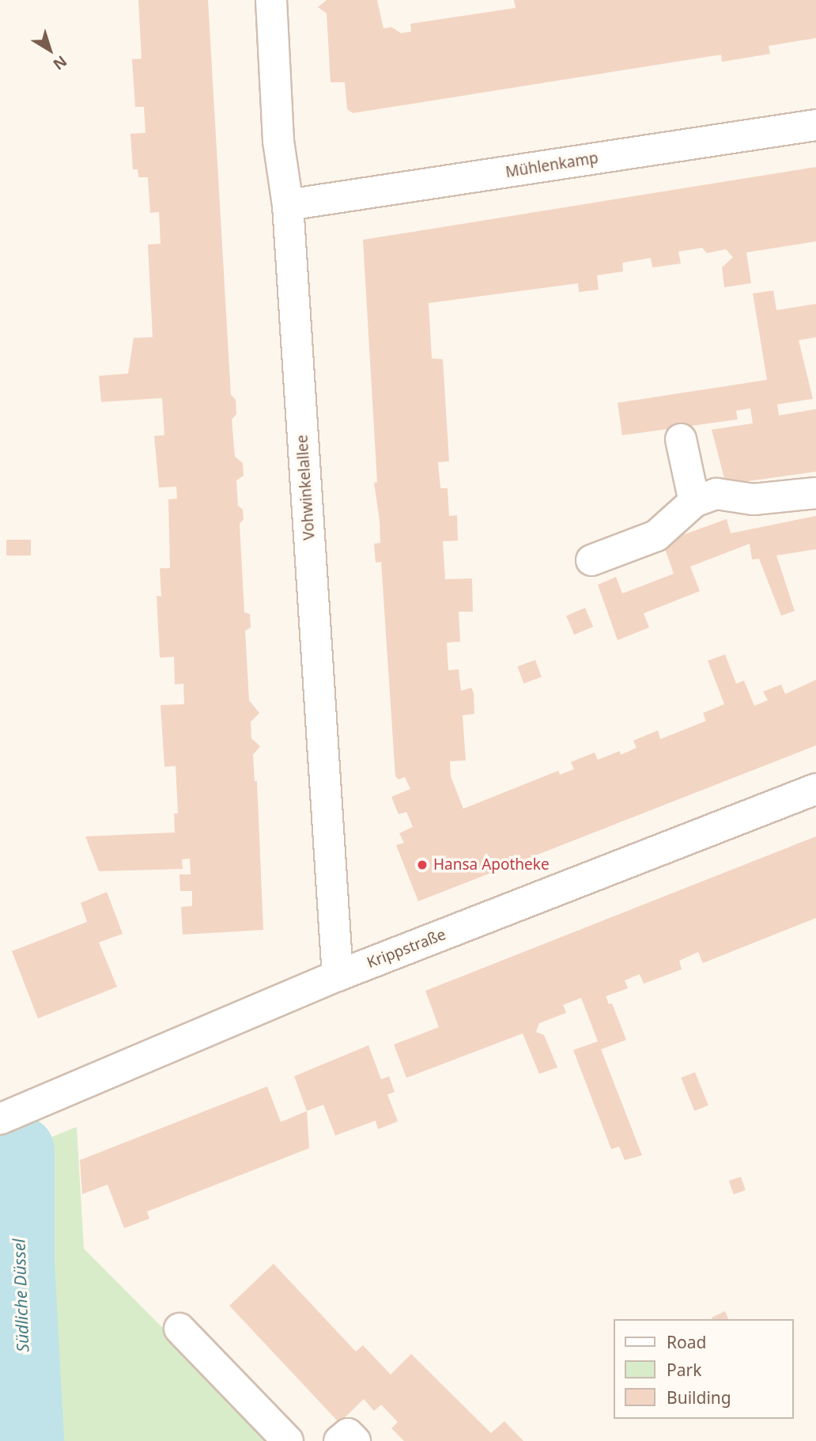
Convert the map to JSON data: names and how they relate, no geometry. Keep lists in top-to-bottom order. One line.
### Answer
{"streets":{"street":["Mühlenkamp","Vohwinkelallee","Krippstraße"]},"crossings":[["Mühlenkamp","Vohwinkelallee"],["Vohwinkelallee","Krippstraße"]],"water":["Südliche Düssel"],"places":["Hansa Apotheke"],"legend":["Road","Park","Building"],"north":"bottom right"}
